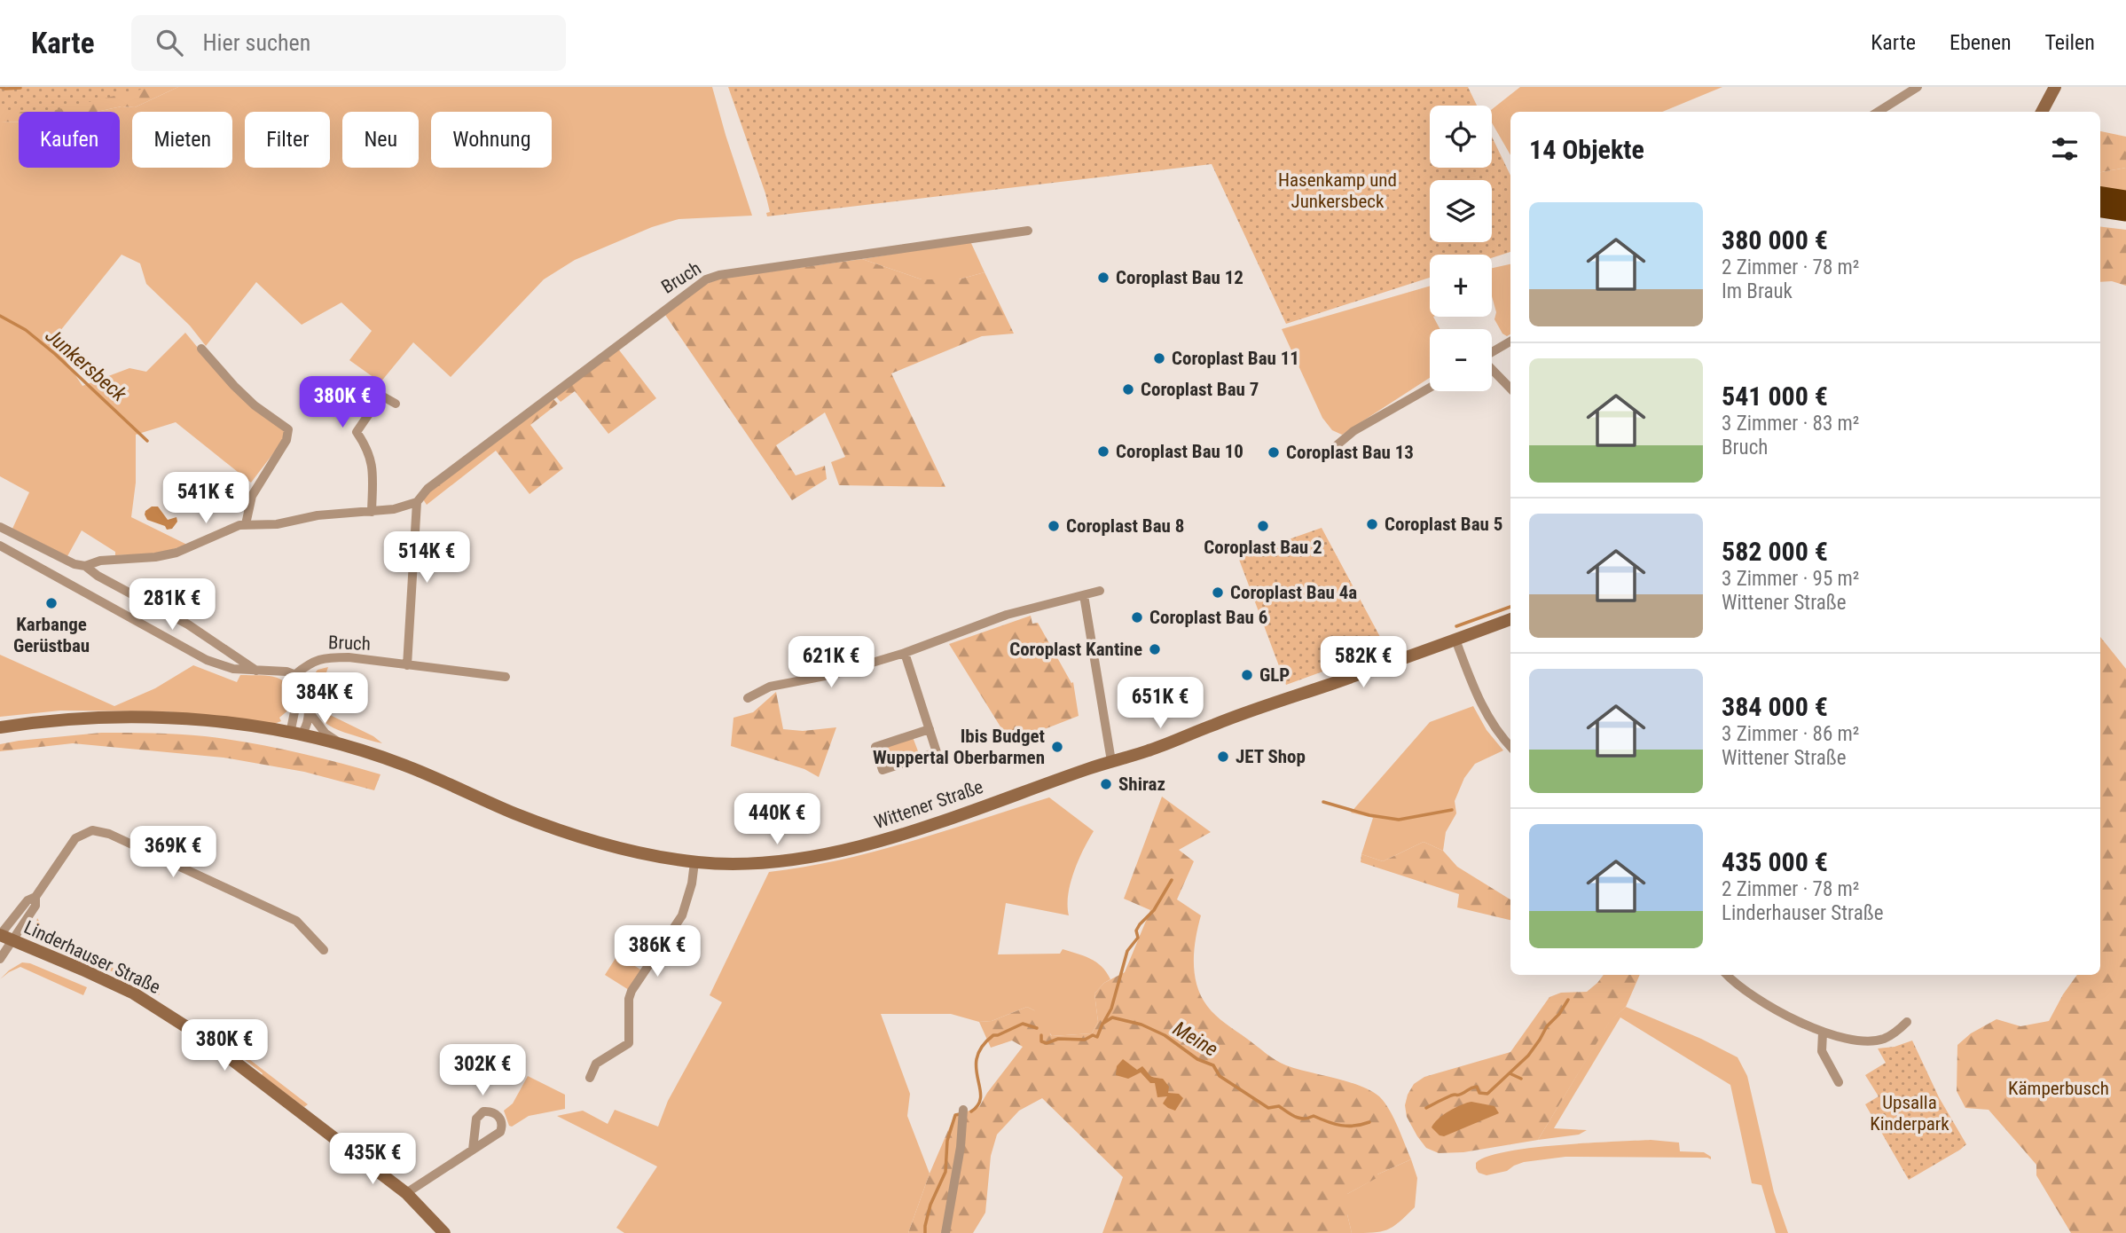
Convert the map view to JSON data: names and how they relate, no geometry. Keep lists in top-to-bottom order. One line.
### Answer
{"streets":{"main road":["Wittener Straße","Linderhauser Straße"],"street":["Bruch"]},"crossings":[["Bruch","Wittener Straße"]],"water":["Junkersbeck","Meine"],"parks":["Hasenkamp und Junkersbeck","Kämperbusch","Upsalla Kinderpark"],"places":["Coroplast Bau 12","Coroplast Bau 11","Coroplast Bau 7","Coroplast Bau 10","Coroplast Bau 13","Coroplast Bau 5","Coroplast Bau 8","Coroplast Bau 2","Coroplast Bau 4a","Karbange Gerüstbau","Coroplast Bau 6","Coroplast Kantine","GLP","Ibis Budget Wuppertal Oberbarmen","JET Shop","Shiraz"],"page":{"header":"Karte","search":"Hier suchen","nav":["Karte","Ebenen","Teilen"],"map_buttons":["+","−"],"chip":["Kaufen","Mieten","Filter","Neu","Wohnung"],"heading":"14 Objekte","list":[{"name":"380 000 €","note":"2 Zimmer · 78 m² · Im Brauk"},{"name":"541 000 €","note":"3 Zimmer · 83 m² · Bruch"},{"name":"582 000 €","note":"3 Zimmer · 95 m² · Wittener Straße"},{"name":"384 000 €","note":"3 Zimmer · 86 m² · Wittener Straße"},{"name":"435 000 €","note":"2 Zimmer · 78 m² · Linderhauser Straße"}],"price":["380K €","541K €","514K €","281K €","621K €","582K €","384K €","651K €","440K €","369K €","386K €","380K €","302K €","435K €"]}}
